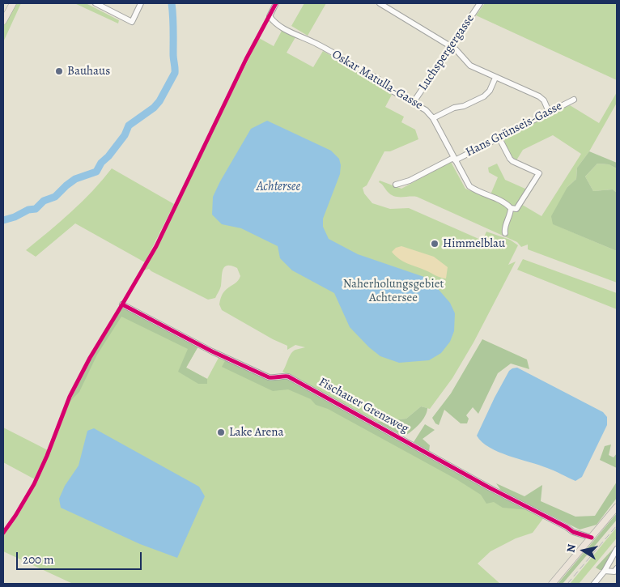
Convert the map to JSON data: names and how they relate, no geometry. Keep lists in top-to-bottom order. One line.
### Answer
{"streets":{"street":["Luchspergergasse","Oskar Matulla-Gasse","Hans Grünseis-Gasse","Fischauer Grenzweg"]},"crossings":[["Luchspergergasse","Oskar Matulla-Gasse"],["Oskar Matulla-Gasse","Hans Grünseis-Gasse"]],"water":["Achtersee"],"parks":["Naherholungsgebiet Achtersee"],"places":["Bauhaus","Himmelblau","Lake Arena"],"scale_bar":"200 m","north":"left"}
